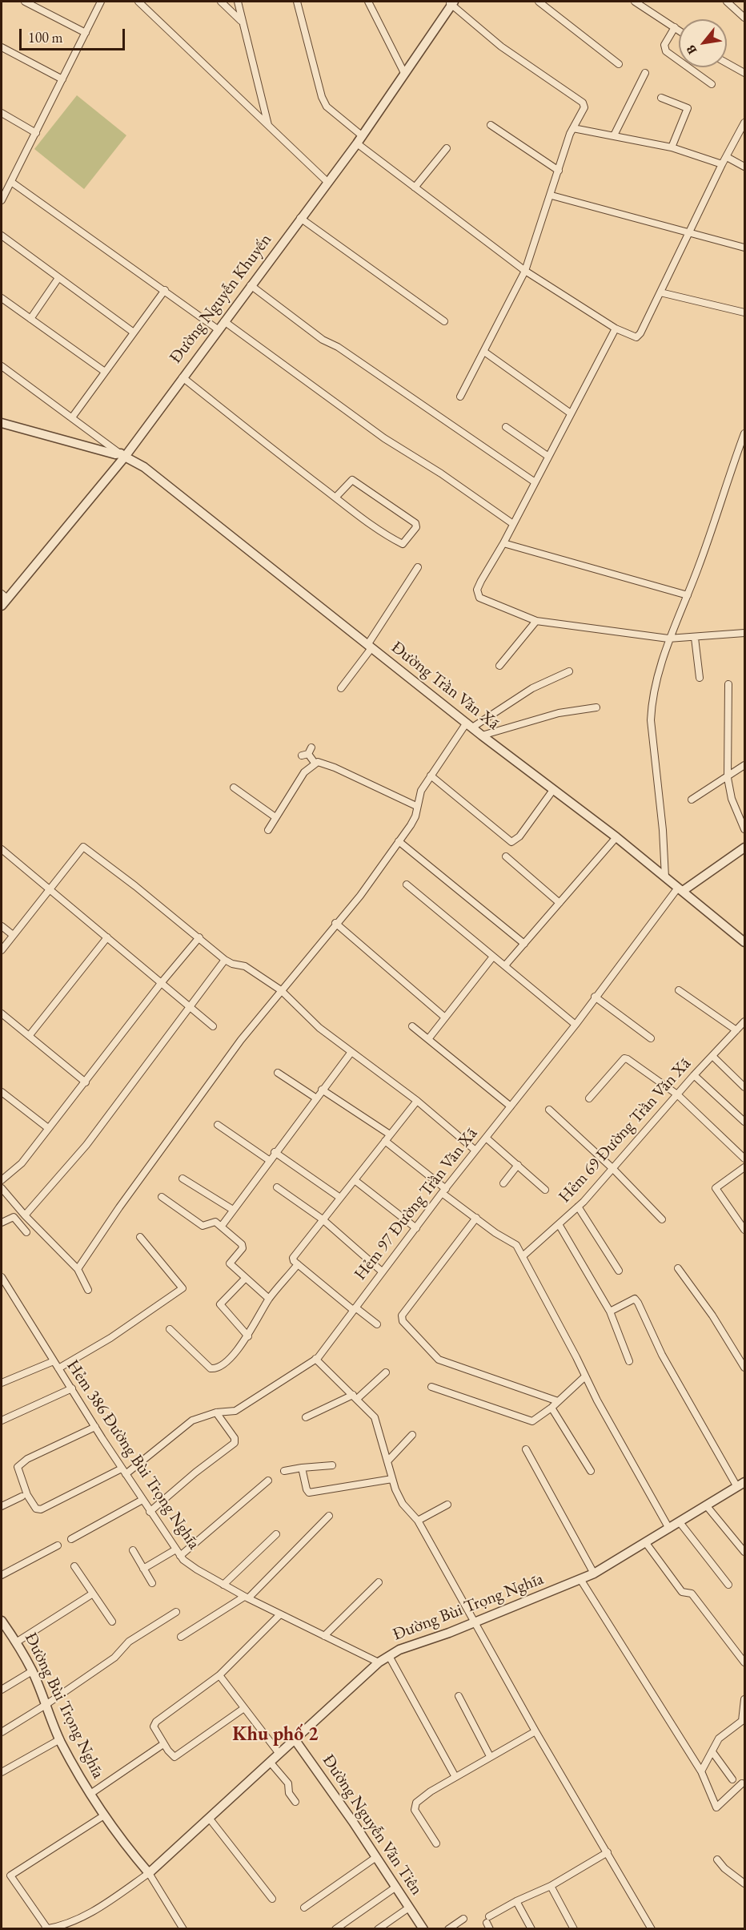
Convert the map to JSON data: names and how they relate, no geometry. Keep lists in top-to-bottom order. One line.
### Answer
{"streets":{"street":["Đường Nguyễn Khuyến","Đường Trần Văn Xã","Hẻm 69 Đường Trần Văn Xã","Hẻm 97 Đường Trần Văn Xã","Hẻm 386 Đường Bùi Trọng Nghĩa","Đường Bùi Trọng Nghĩa","Đường Nguyễn Văn Tiên"]},"crossings":[["Đường Nguyễn Khuyến","Đường Trần Văn Xã"],["Đường Trần Văn Xã","Hẻm 97 Đường Trần Văn Xã"],["Hẻm 97 Đường Trần Văn Xã","Hẻm 386 Đường Bùi Trọng Nghĩa"],["Hẻm 386 Đường Bùi Trọng Nghĩa","Đường Bùi Trọng Nghĩa"],["Đường Bùi Trọng Nghĩa","Đường Nguyễn Văn Tiên"]],"districts":["Khu phố 2"],"scale_bar":"100 m","north":"bottom left"}
